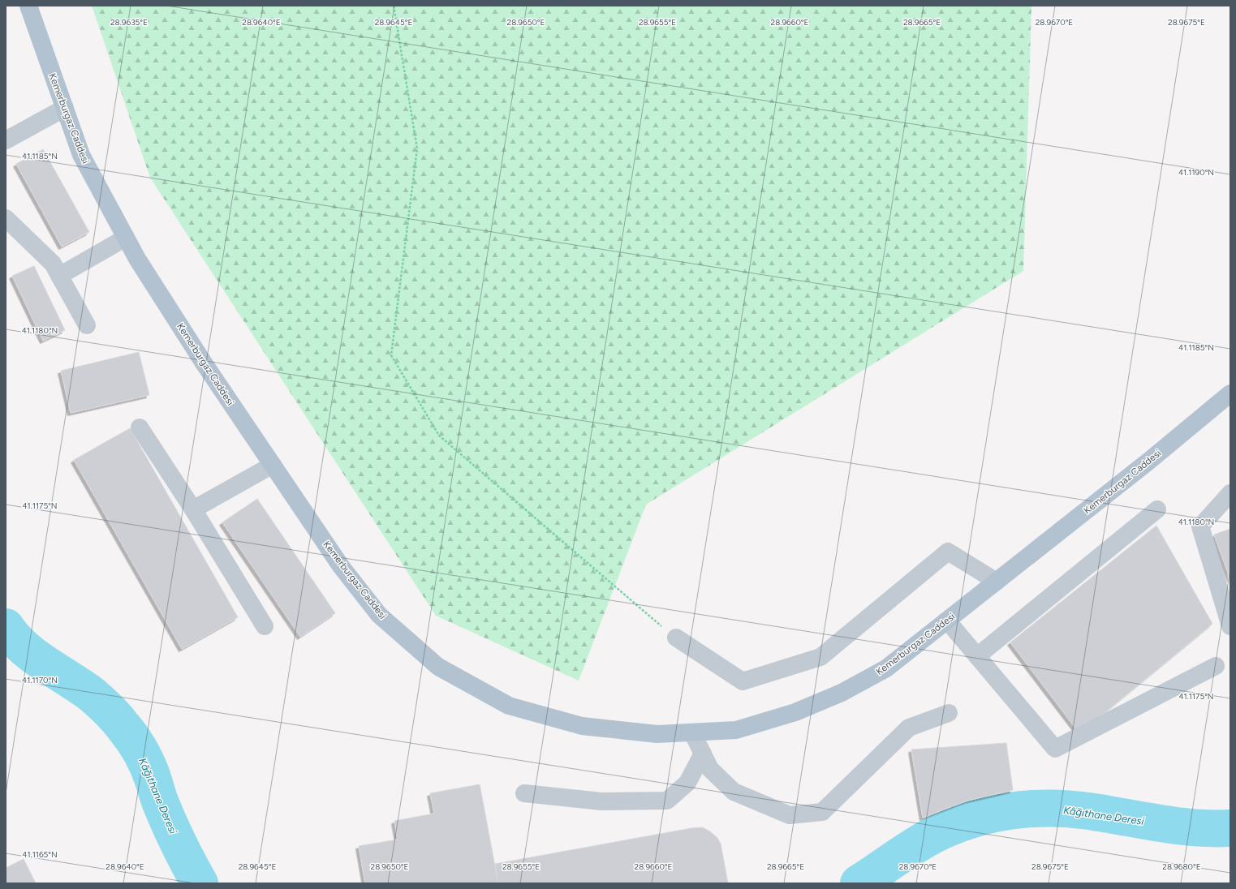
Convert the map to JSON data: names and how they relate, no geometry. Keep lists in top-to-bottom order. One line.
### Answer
{"streets":{"main road":["Kemerburgaz Caddesi"]},"water":["Kâğıthane Deresi"],"coordinates":["28.9635°E","28.9640°E","28.9645°E","28.9650°E","28.9655°E","28.9660°E","28.9665°E","28.9670°E","28.9675°E","41.1185°N","41.1190°N","41.1180°N","41.1175°N","41.1170°N","41.1165°N","28.9680°E"]}
